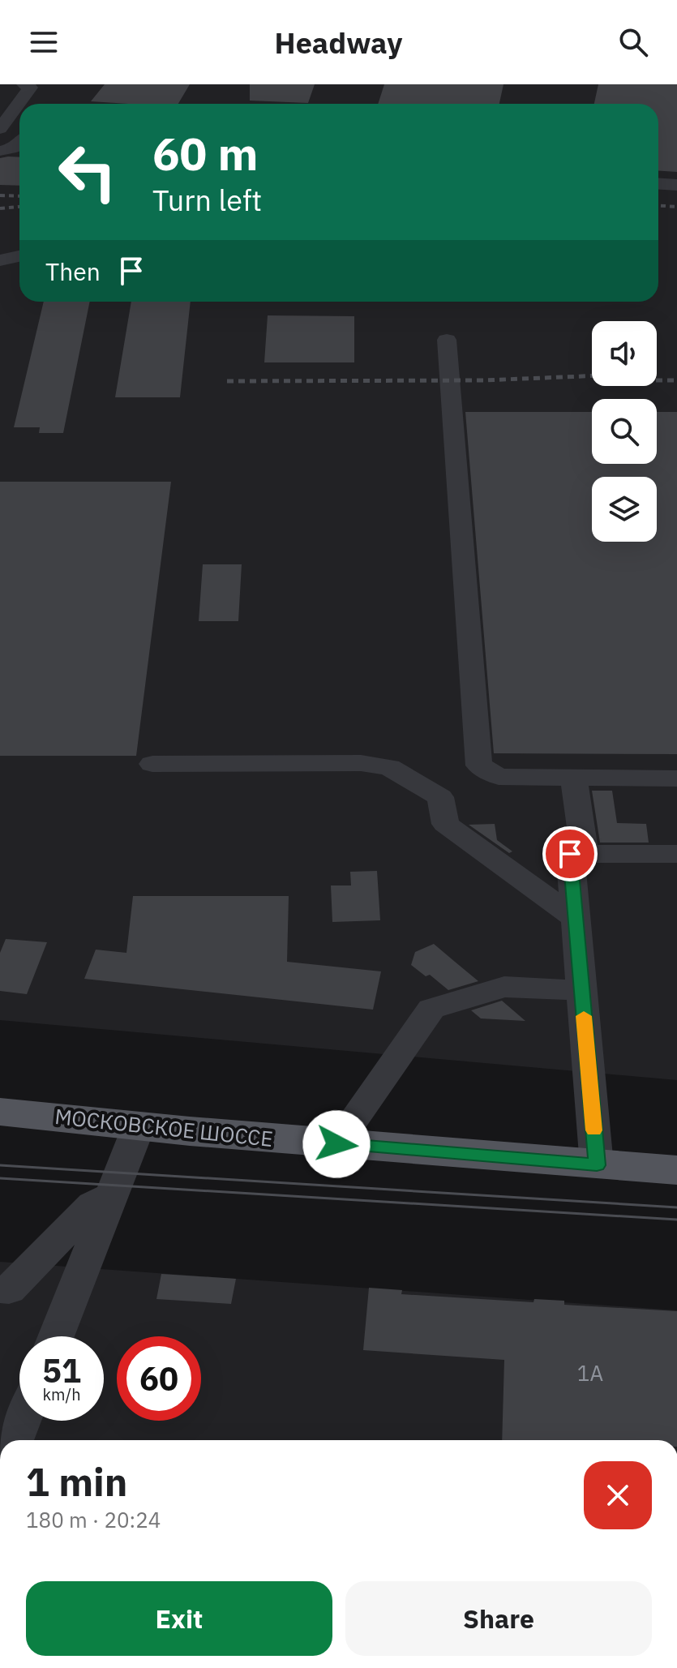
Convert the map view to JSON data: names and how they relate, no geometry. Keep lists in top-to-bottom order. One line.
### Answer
{"streets":{"main road":["МОСКОВСКОЕ ШОССЕ"]},"house_numbers":["1А"],"page":{"header":"Headway","turn":["60 m","Turn left"],"then":"Then","speed":"51 km/h","limit":"60","heading":["1 min","180 m · 20:24"],"buttons":["Exit","Share"]}}
